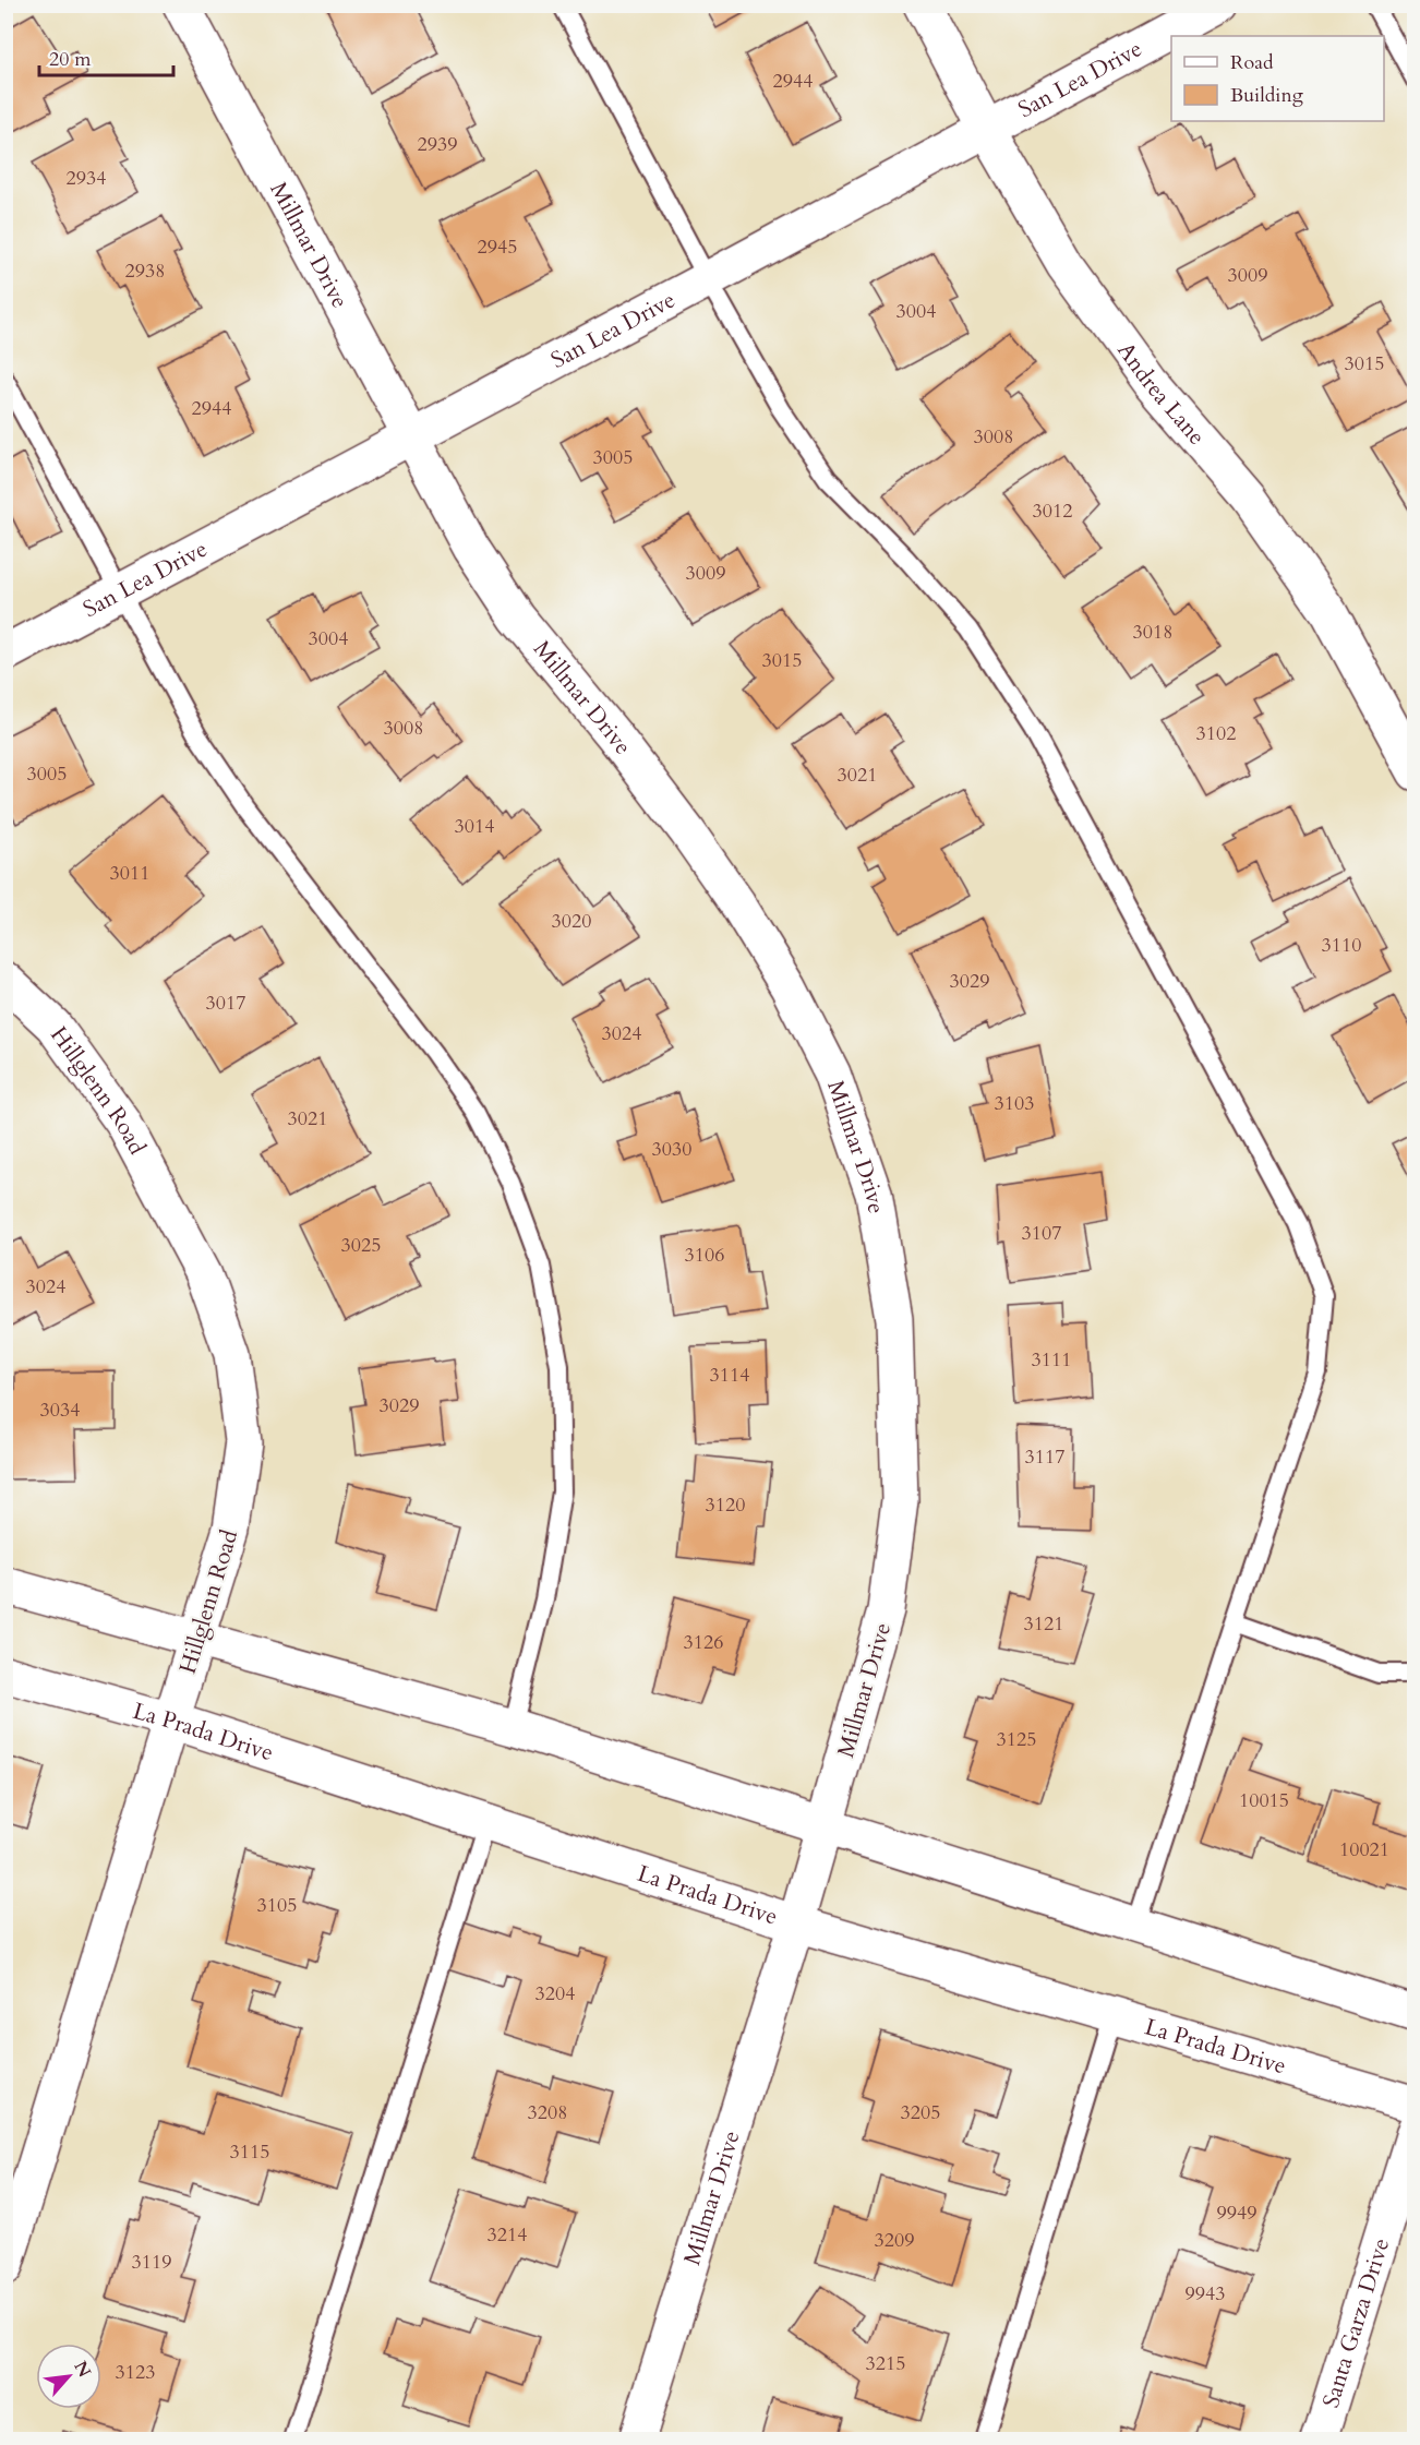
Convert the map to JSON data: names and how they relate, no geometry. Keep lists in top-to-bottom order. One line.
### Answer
{"streets":{"street":["San Lea Drive","Millmar Drive","Andrea Lane","Hillglenn Road","La Prada Drive","Santa Garza Drive"]},"crossings":[["San Lea Drive","Millmar Drive"],["San Lea Drive","Andrea Lane"],["Millmar Drive","La Prada Drive"],["Hillglenn Road","La Prada Drive"]],"house_numbers":["2944","2939","2934","2945","2938","3009","3004","3015","2944","3008","3005","3012","3009","3018","3004","3015","3008","3102","3005","3021","3014","3011","3020","3110","3029","3017","3024","3103","3021","3030","3107","3025","3106","3024","3111","3114","3029","3034","3117","3120","3121","3126","3125","10015","10021","3105","3204","3208","3205","3115","9949","3214","3209","3119","9943","3215","3123"],"legend":["Road","Building"],"scale_bar":"20 m","north":"top right"}
